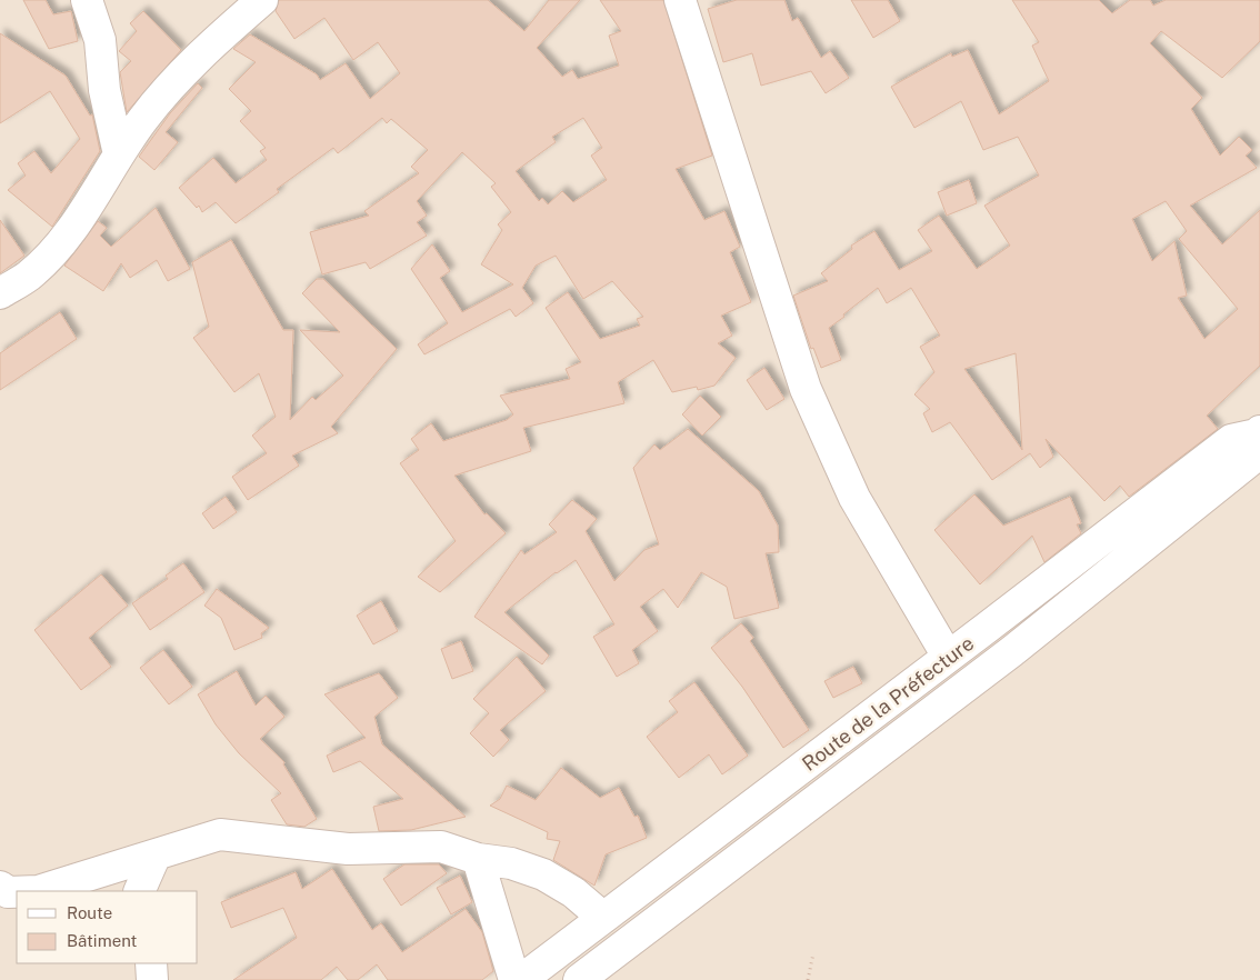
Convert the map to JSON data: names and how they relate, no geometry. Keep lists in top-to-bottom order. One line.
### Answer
{"streets":{"street":["Route de la Préfecture"]},"legend":["Route","Bâtiment"]}
